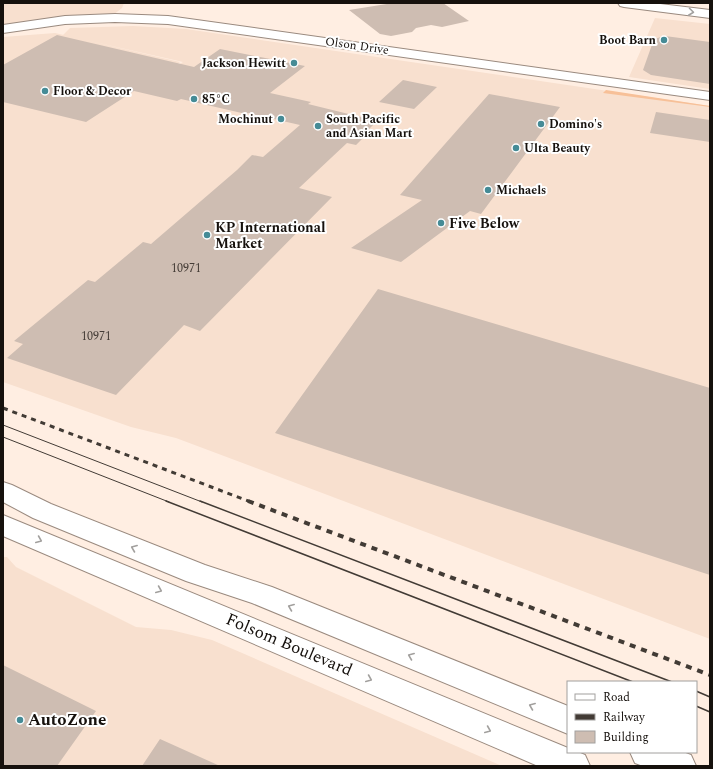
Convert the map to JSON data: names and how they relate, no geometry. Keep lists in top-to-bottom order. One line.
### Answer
{"streets":{"main road":["Folsom Boulevard"],"street":["Olson Drive"]},"places":["Boot Barn","Jackson Hewitt","Floor & Decor","85°C","Mochinut","Domino's","South Pacific and Asian Mart","Ulta Beauty","Michaels","Five Below","KP International Market","AutoZone"],"house_numbers":["10971","10971"],"legend":["Road","Railway","Building"]}
